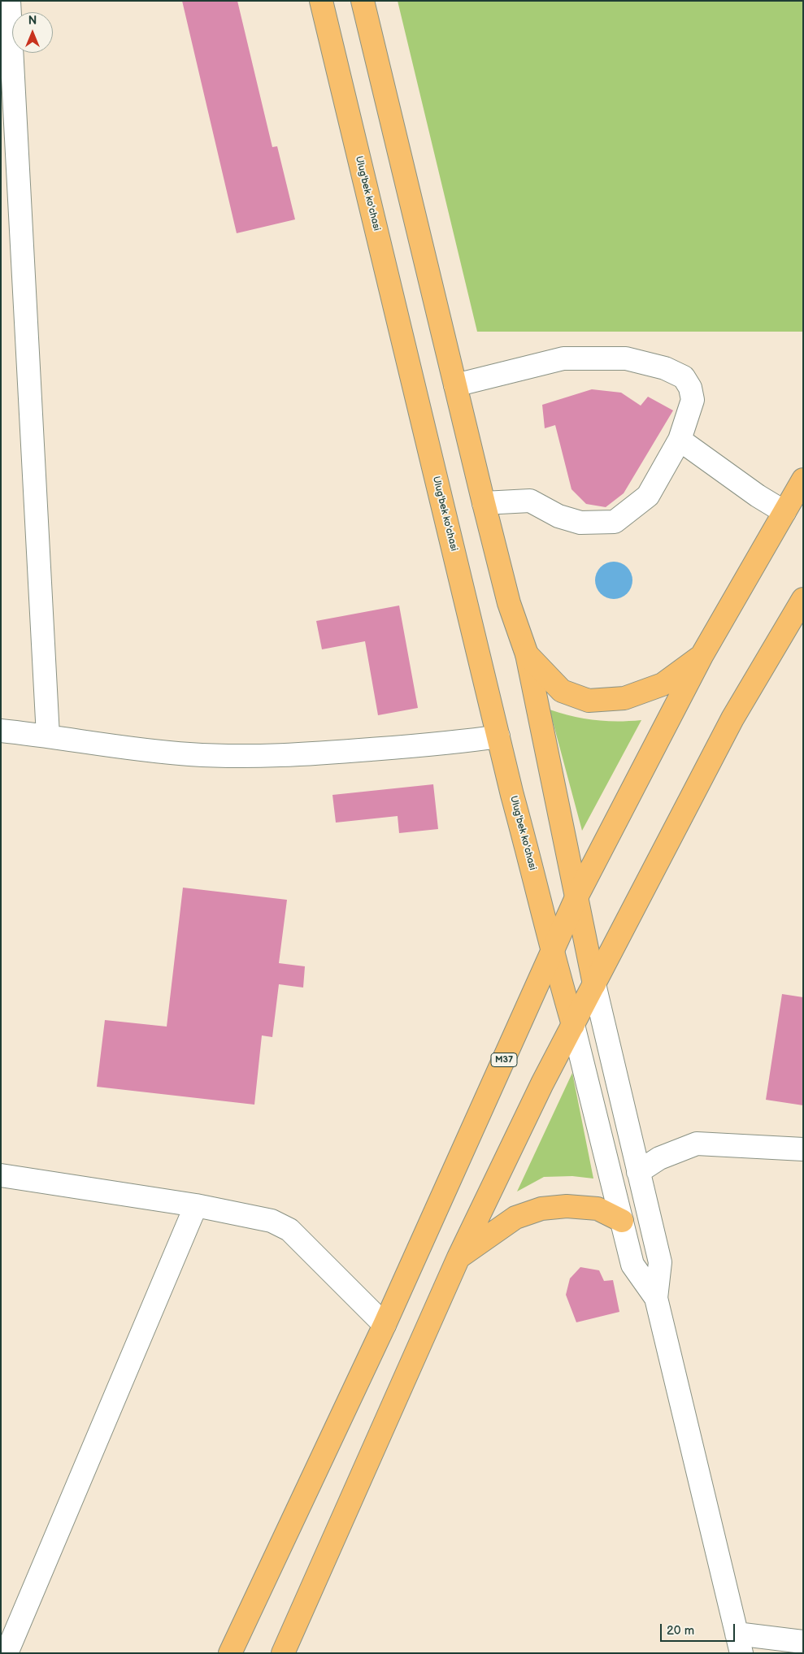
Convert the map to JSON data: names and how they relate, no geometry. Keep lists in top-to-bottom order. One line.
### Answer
{"streets":{"main road":["Ulug'bek ko'chasi","M37"]},"crossings":[["Ulug'bek ko'chasi","M37"]],"scale_bar":"20 m","north":"top"}
